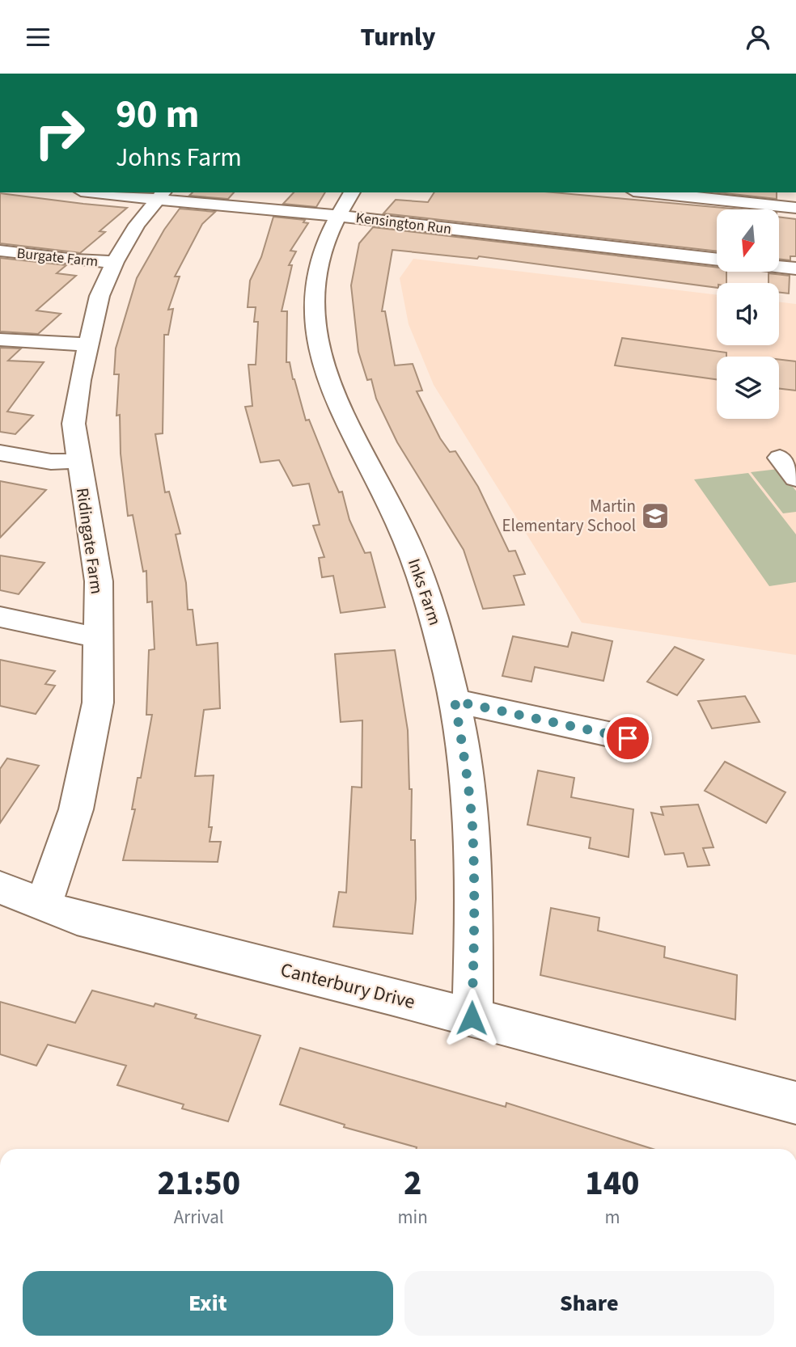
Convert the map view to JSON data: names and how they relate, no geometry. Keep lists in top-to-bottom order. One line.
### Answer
{"streets":{"street":["Kensington Run","Burgate Farm","Ridingate Farm","Inks Farm","Canterbury Drive"]},"crossings":[["Kensington Run","Ridingate Farm"],["Kensington Run","Inks Farm"],["Burgate Farm","Ridingate Farm"],["Ridingate Farm","Canterbury Drive"],["Inks Farm","Canterbury Drive"]],"places":{"school or university":["Martin Elementary School"]},"north":"bottom","page":{"header":"Turnly","turn":["90 m","Johns Farm"],"eta":["21:50","Arrival","2","min","140","m"],"buttons":["Exit","Share"]}}
